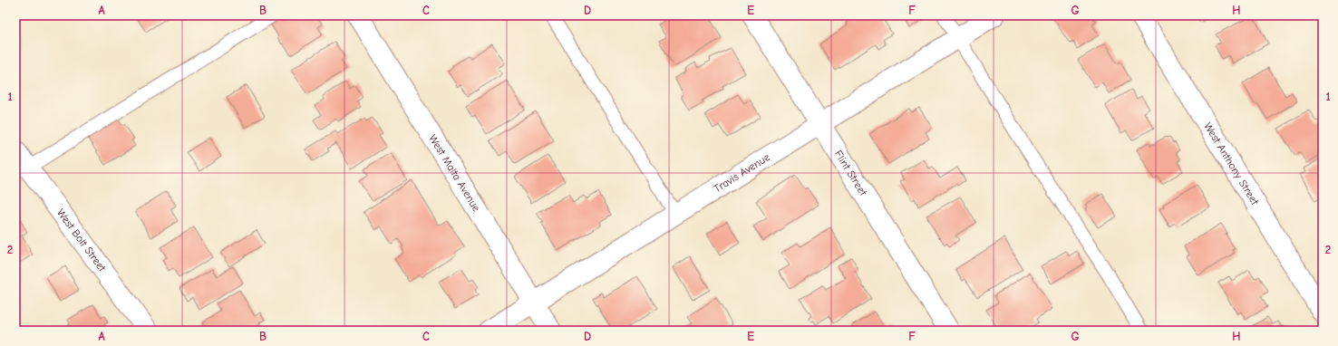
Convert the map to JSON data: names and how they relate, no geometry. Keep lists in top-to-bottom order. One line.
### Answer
{"streets":{"street":["West Anthony Street","West Malta Avenue","Travis Avenue","Flint Street","West Bolt Street"]},"crossings":[["West Malta Avenue","Travis Avenue"],["Travis Avenue","Flint Street"]],"grid":{"columns":["A","B","C","D","E","F","G","H"],"rows":["1","2"]}}
